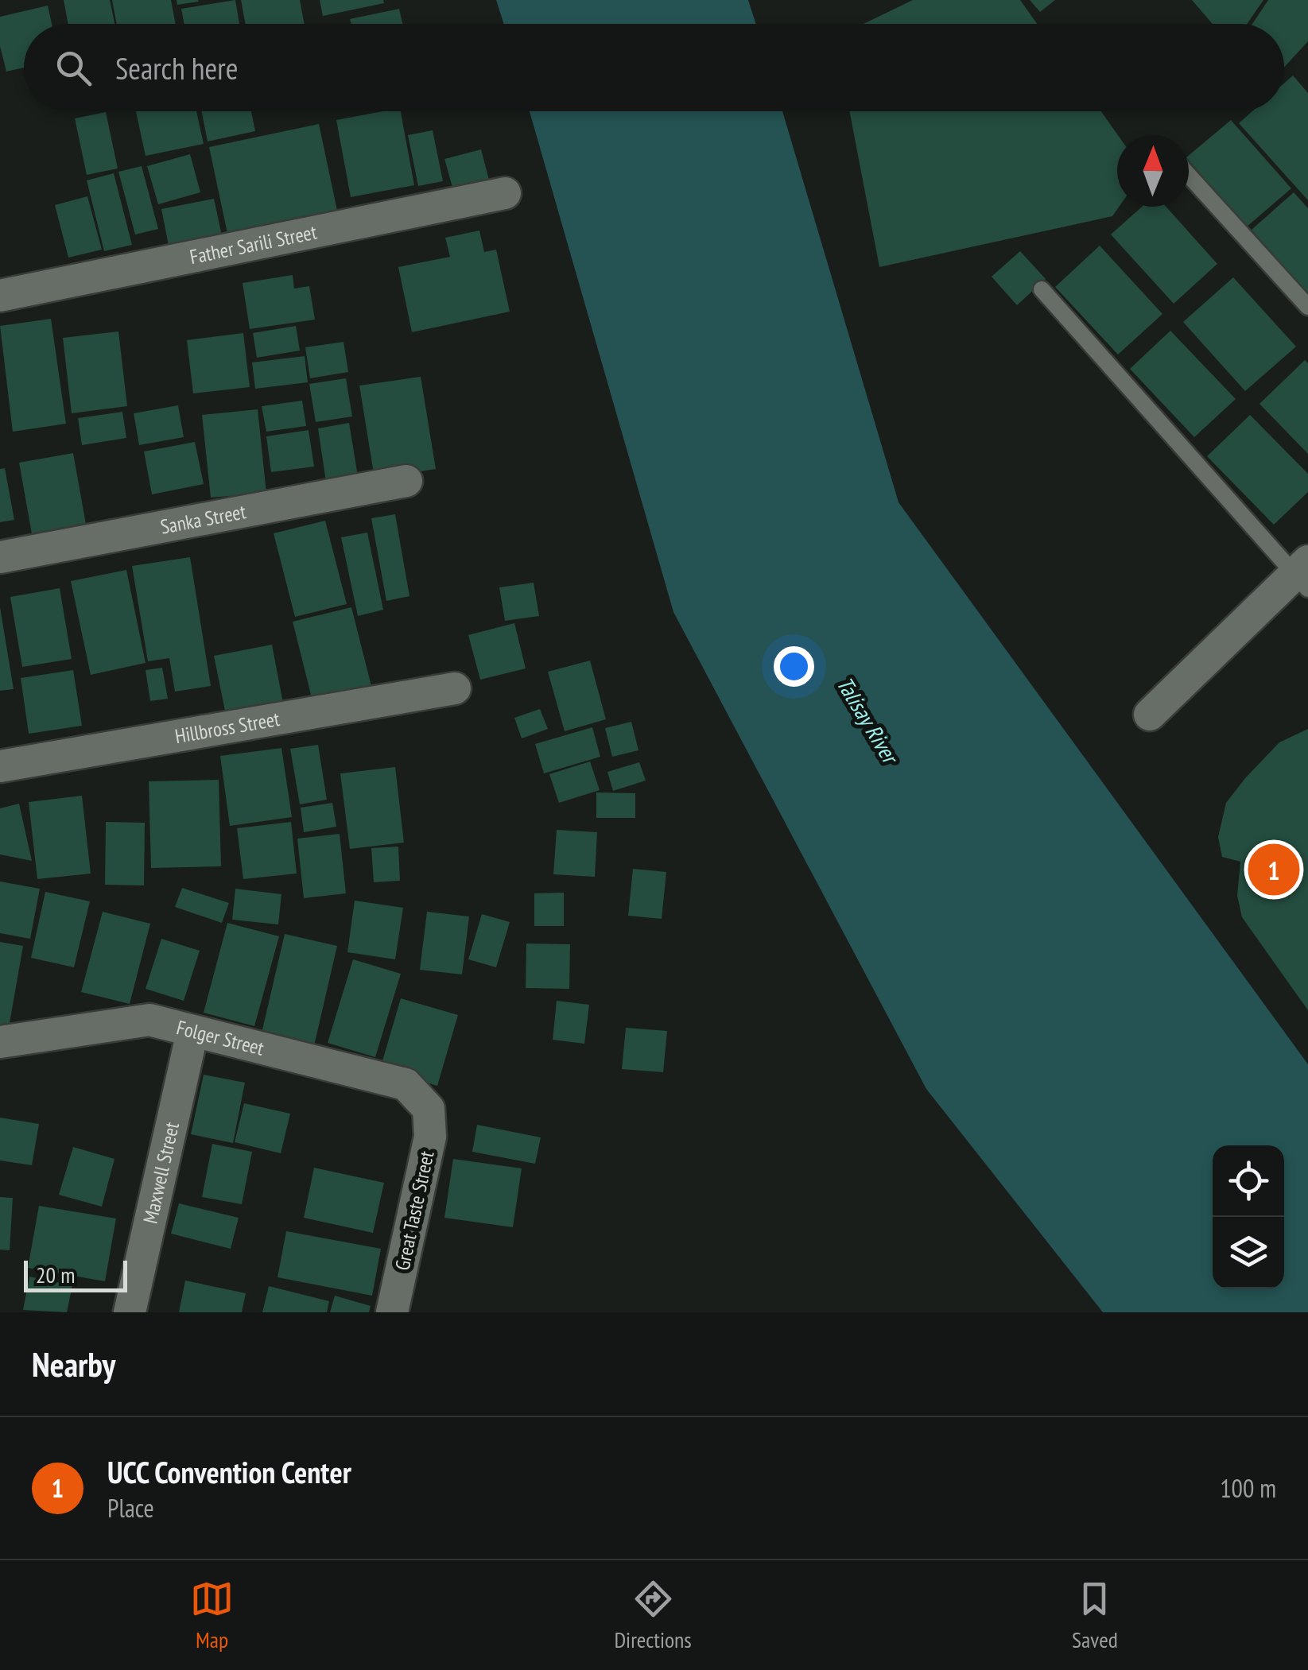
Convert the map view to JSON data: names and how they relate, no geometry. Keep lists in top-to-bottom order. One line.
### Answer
{"streets":{"street":["Father Sarili Street","Sanka Street","Hillbross Street","Folger Street","Maxwell Street","Great Taste Street"]},"crossings":[["Folger Street","Maxwell Street"],["Folger Street","Great Taste Street"]],"water":["Talisay River"],"scale_bar":"20 m","north":"top","page":{"search":"Search here","pins":"1","scale":"20 m","heading":"Nearby","list":[{"mark":"1","name":"UCC Convention Center","note":"Place","value":"100 m"}],"nav":["Map","Directions","Saved"]}}
